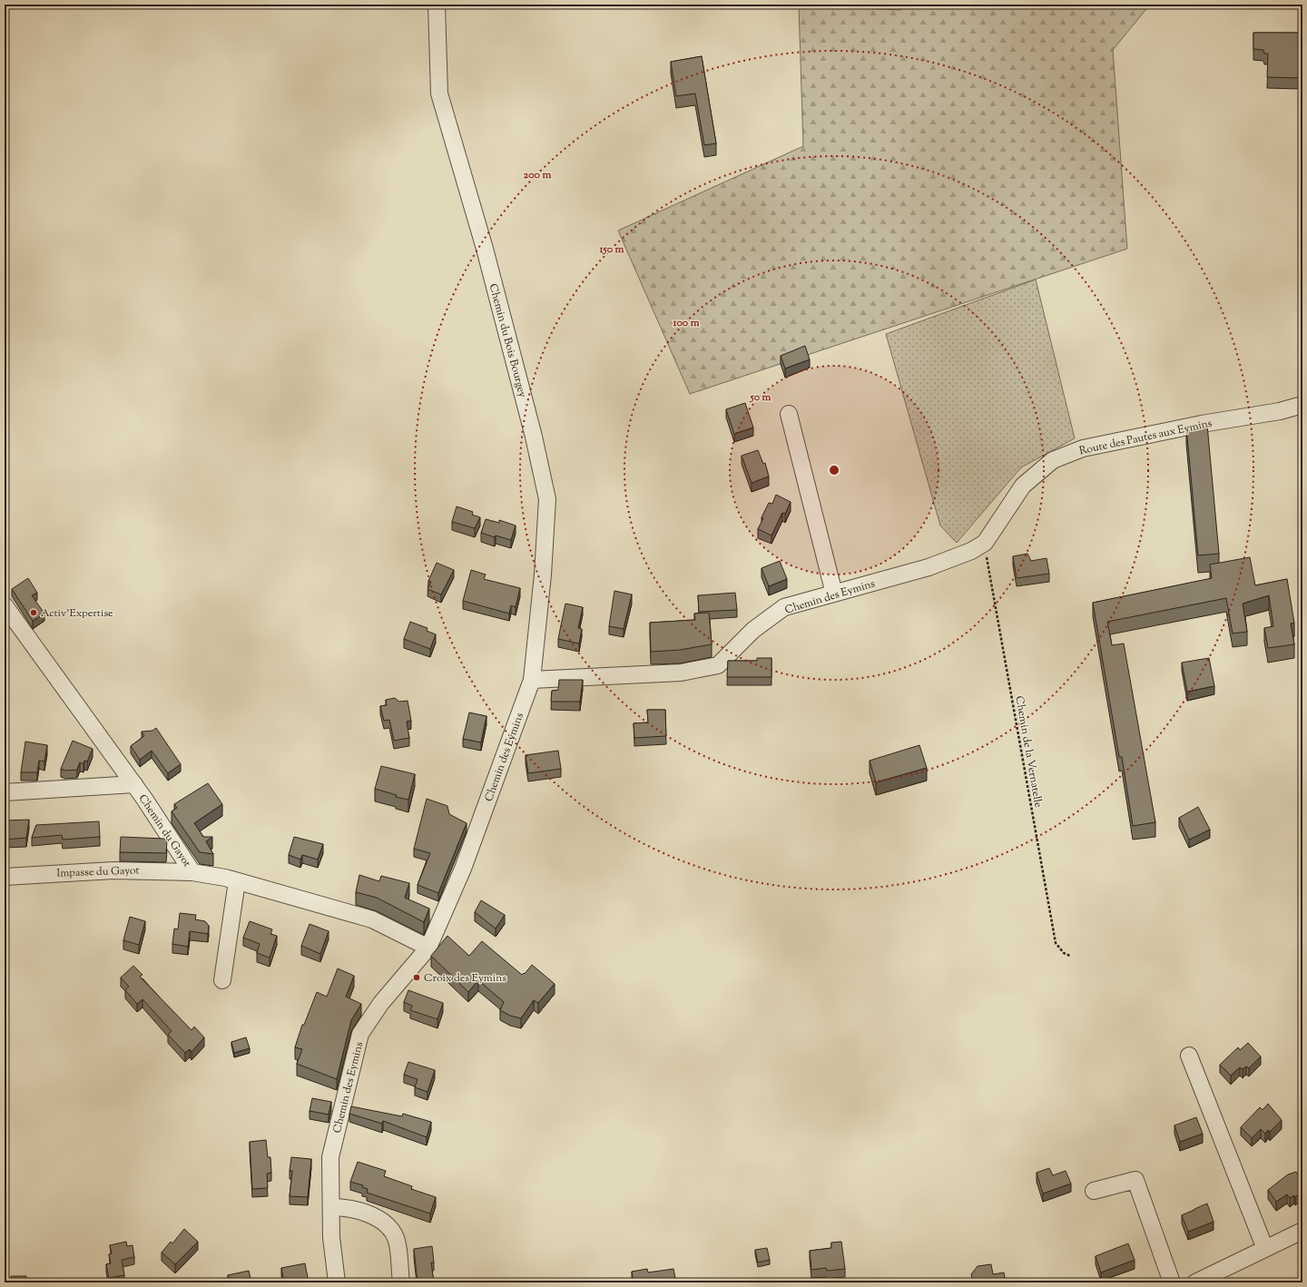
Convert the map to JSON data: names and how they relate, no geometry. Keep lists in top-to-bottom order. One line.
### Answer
{"streets":{"street":["Chemin du Bois Bourgey","Route des Pautes aux Eymins","Chemin des Eymins","Chemin du Gayot","Impasse du Gayot"],"path":["Chemin de la Vernatelle"]},"crossings":[["Chemin du Bois Bourgey","Chemin des Eymins"],["Route des Pautes aux Eymins","Chemin des Eymins"],["Route des Pautes aux Eymins","Chemin de la Vernatelle"],["Chemin des Eymins","Chemin de la Vernatelle"],["Chemin des Eymins","Chemin du Gayot"],["Chemin du Gayot","Impasse du Gayot"]],"places":["Activ'Expertise","Croix des Eymins"],"rings":["200 m","150 m","100 m","50 m"]}
